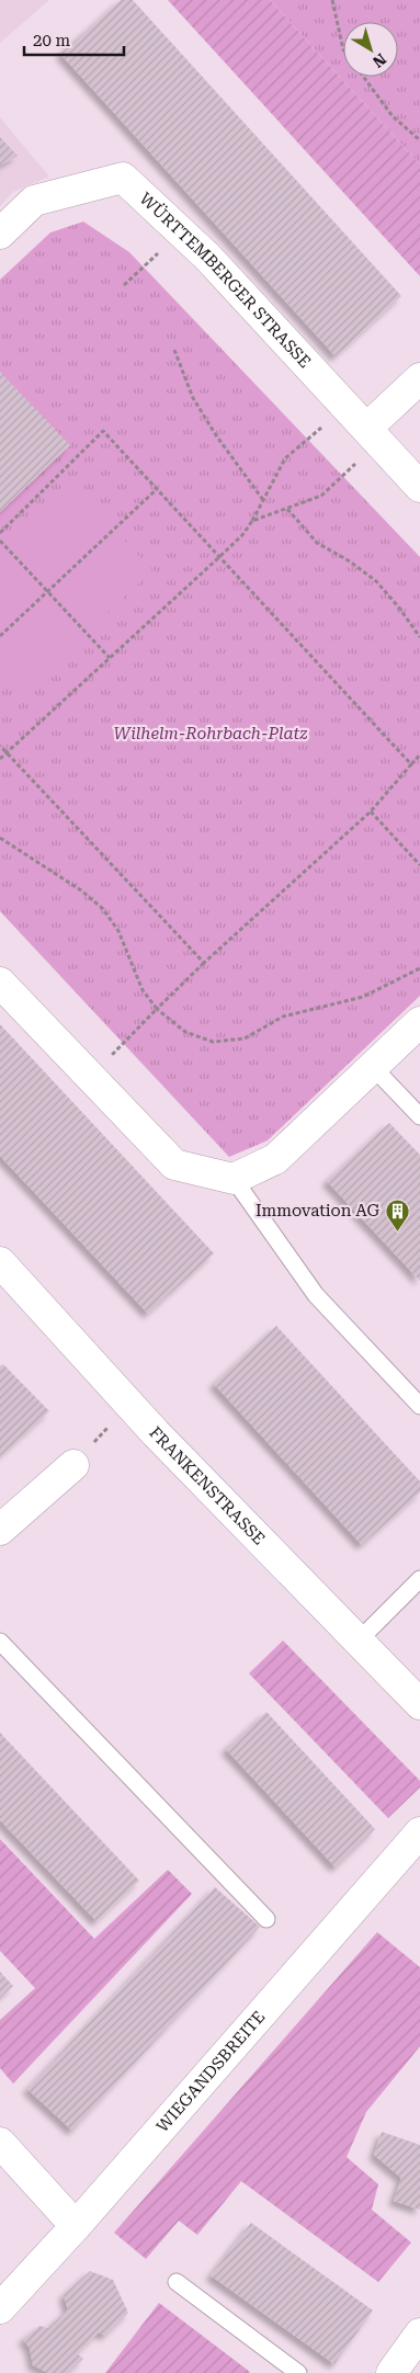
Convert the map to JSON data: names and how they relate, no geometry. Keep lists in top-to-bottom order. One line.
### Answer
{"streets":{"street":["WÜRTTEMBERGER STRASSE","FRANKENSTRASSE","WIEGANDSBREITE"]},"parks":["Wilhelm-Rohrbach-Platz"],"places":{"building":["Immovation AG"]},"scale_bar":"20 m","north":"bottom right"}
